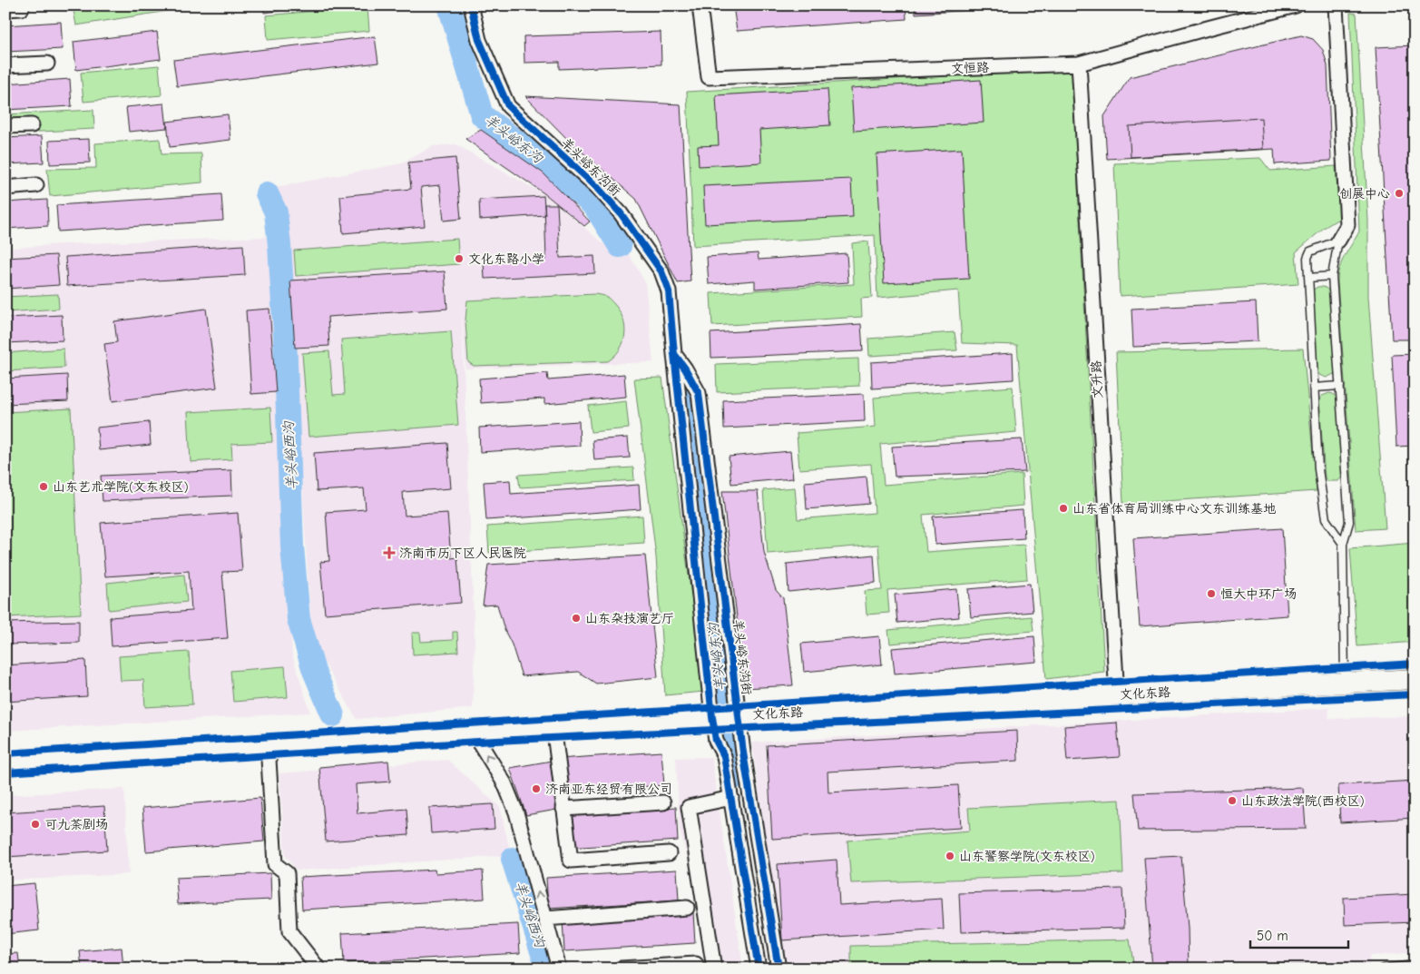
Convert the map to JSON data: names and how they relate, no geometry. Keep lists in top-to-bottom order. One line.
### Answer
{"streets":{"main road":["文化东路"],"street":["文恒路","羊头峪东沟街","文升路"]},"crossings":[["文恒路","文升路"],["羊头峪东沟街","文化东路"],["文升路","文化东路"]],"water":["羊头峪东沟","羊头峪西沟"],"places":{"other":["创展中心","文化东路小学","山东艺术学院(文东校区)","山东省体育局训练中心文东训练基地","恒大中环广场","山东杂技演艺厅","济南亚东经贸有限公司","山东政法学院(西校区)","可九茶剧场","山东警察学院(文东校区)"],"health":["济南市历下区人民医院"]},"scale_bar":"50 m"}
